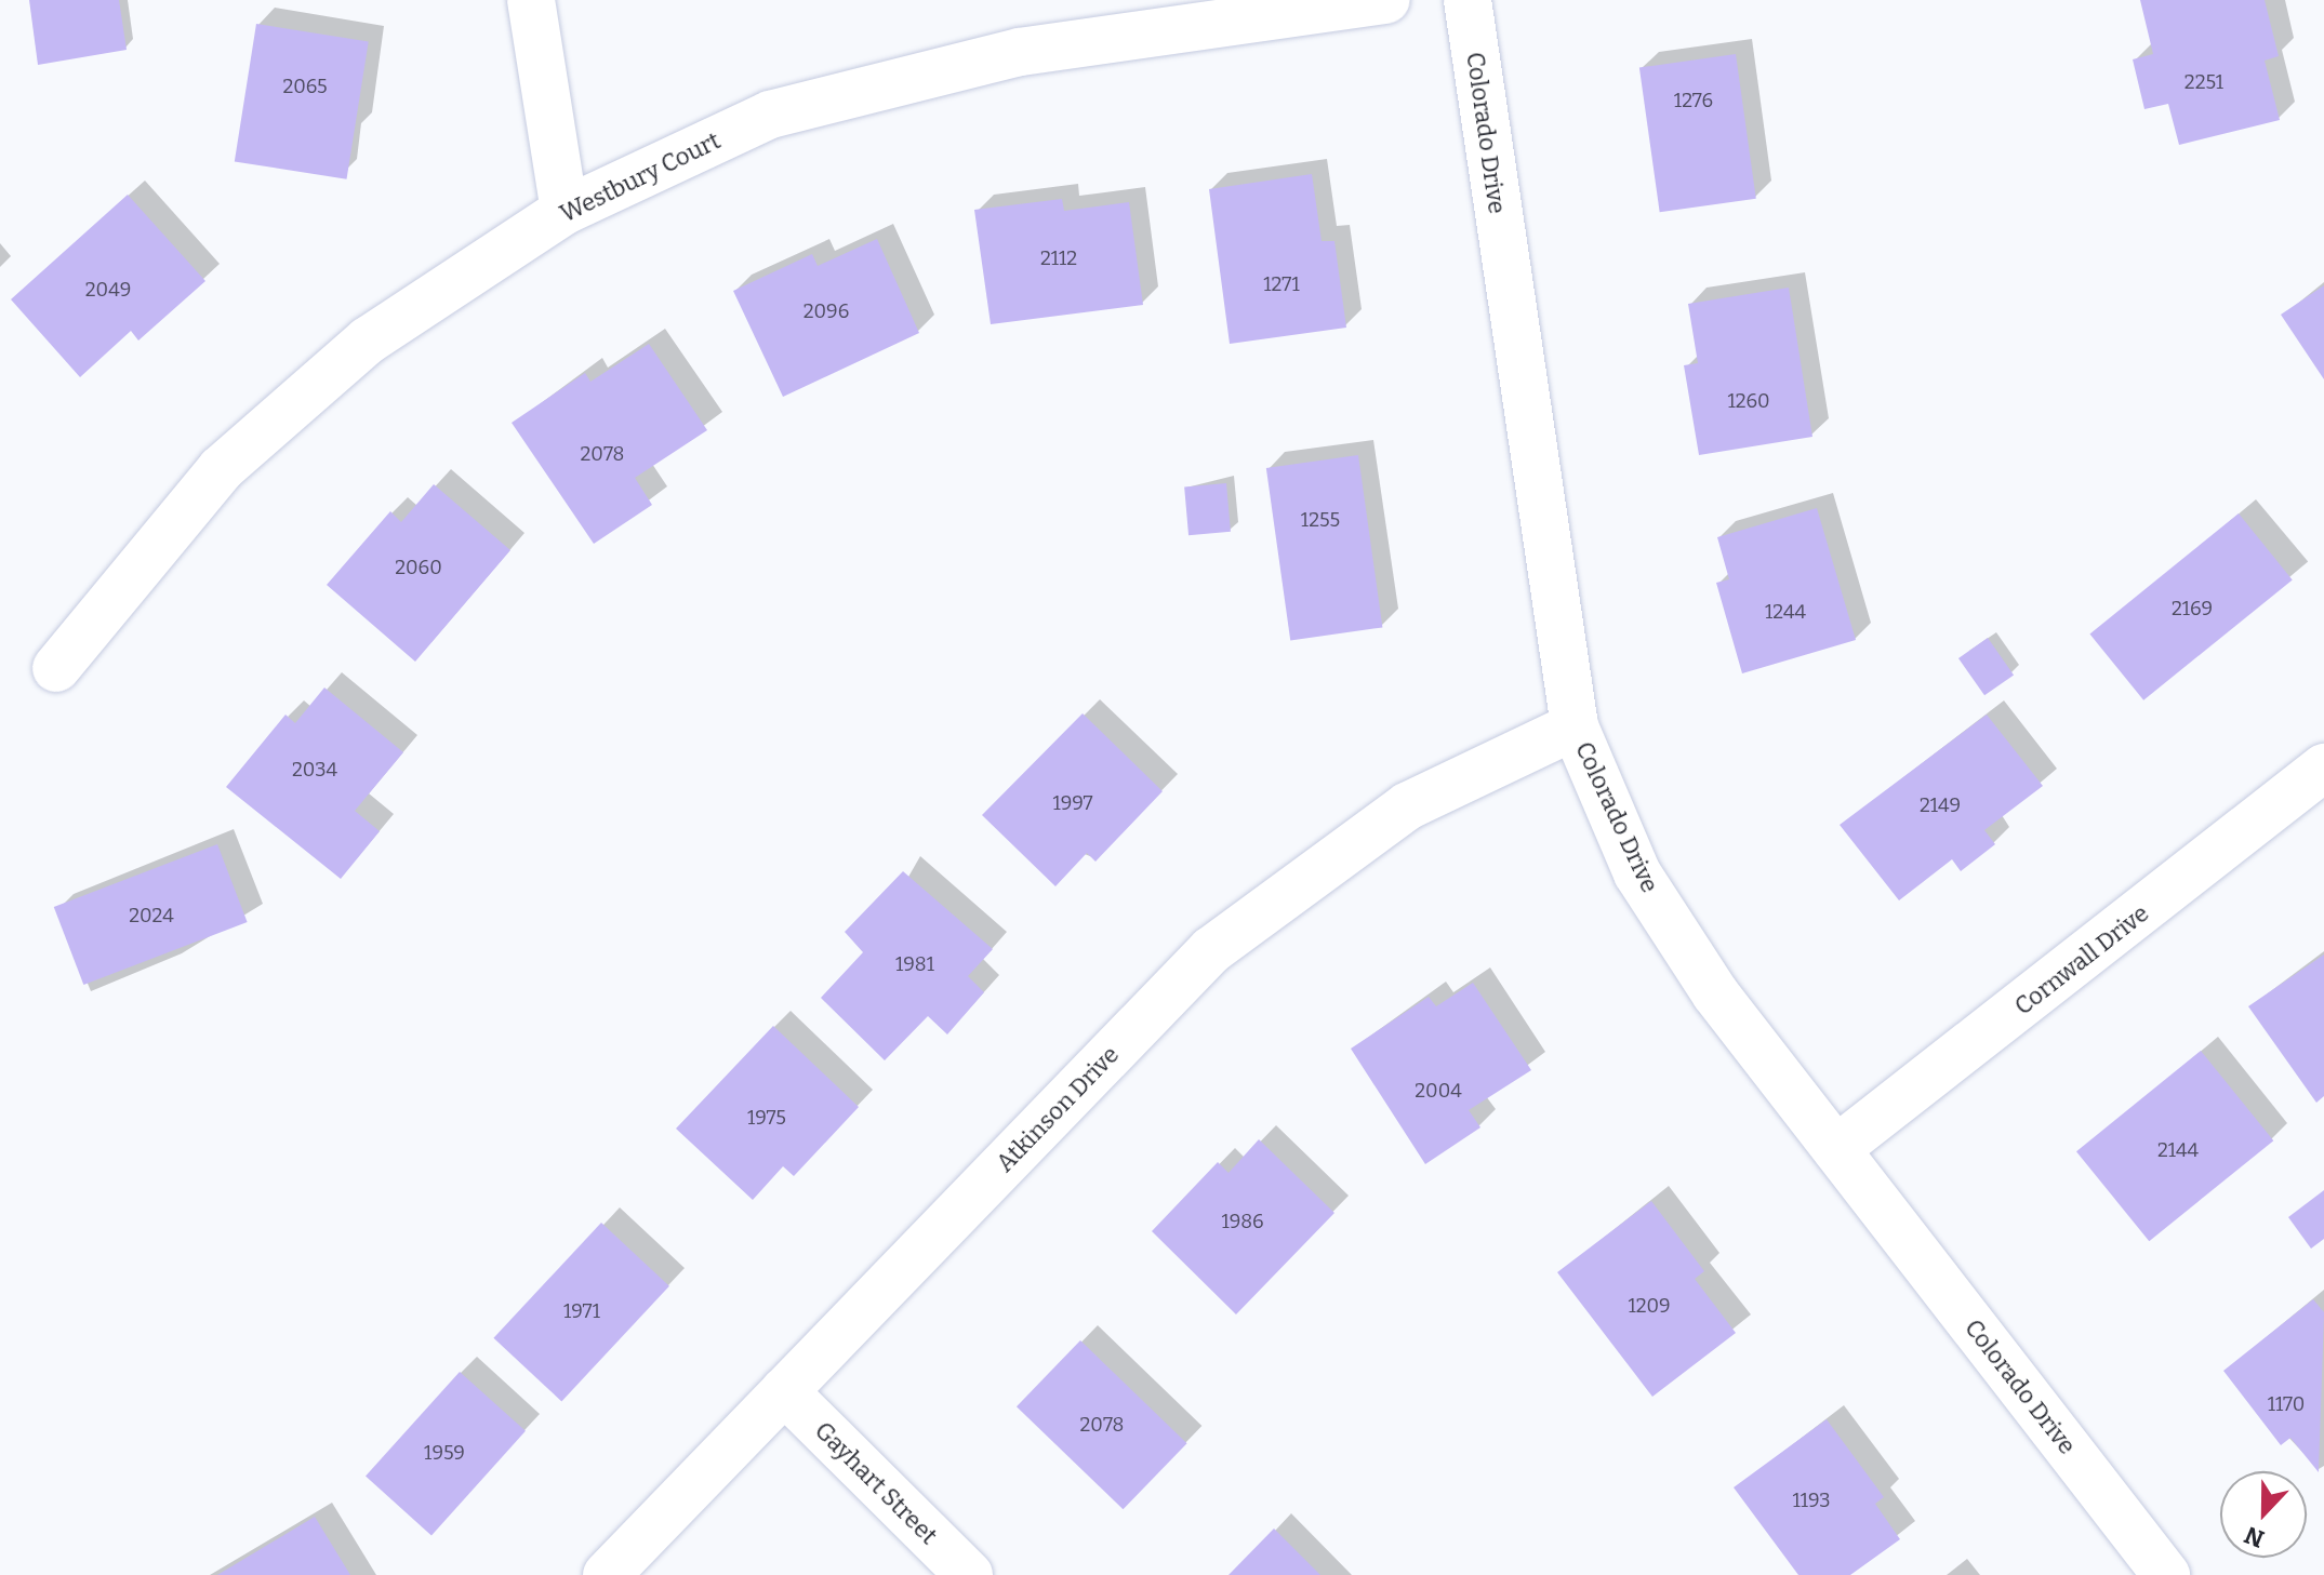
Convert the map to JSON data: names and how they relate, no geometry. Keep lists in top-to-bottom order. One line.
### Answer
{"streets":{"street":["Colorado Drive","Westbury Court","Cornwall Drive","Atkinson Drive","Gayhart Street"]},"crossings":[["Colorado Drive","Cornwall Drive"],["Colorado Drive","Atkinson Drive"],["Atkinson Drive","Gayhart Street"]],"house_numbers":["2251","2065","1276","2112","1271","2049","2096","1260","2078","1255","2060","2169","1244","2034","1997","2149","2024","1981","2004","1975","2144","1986","1209","1971","1170","2078","1959","1193"],"north":"bottom"}
